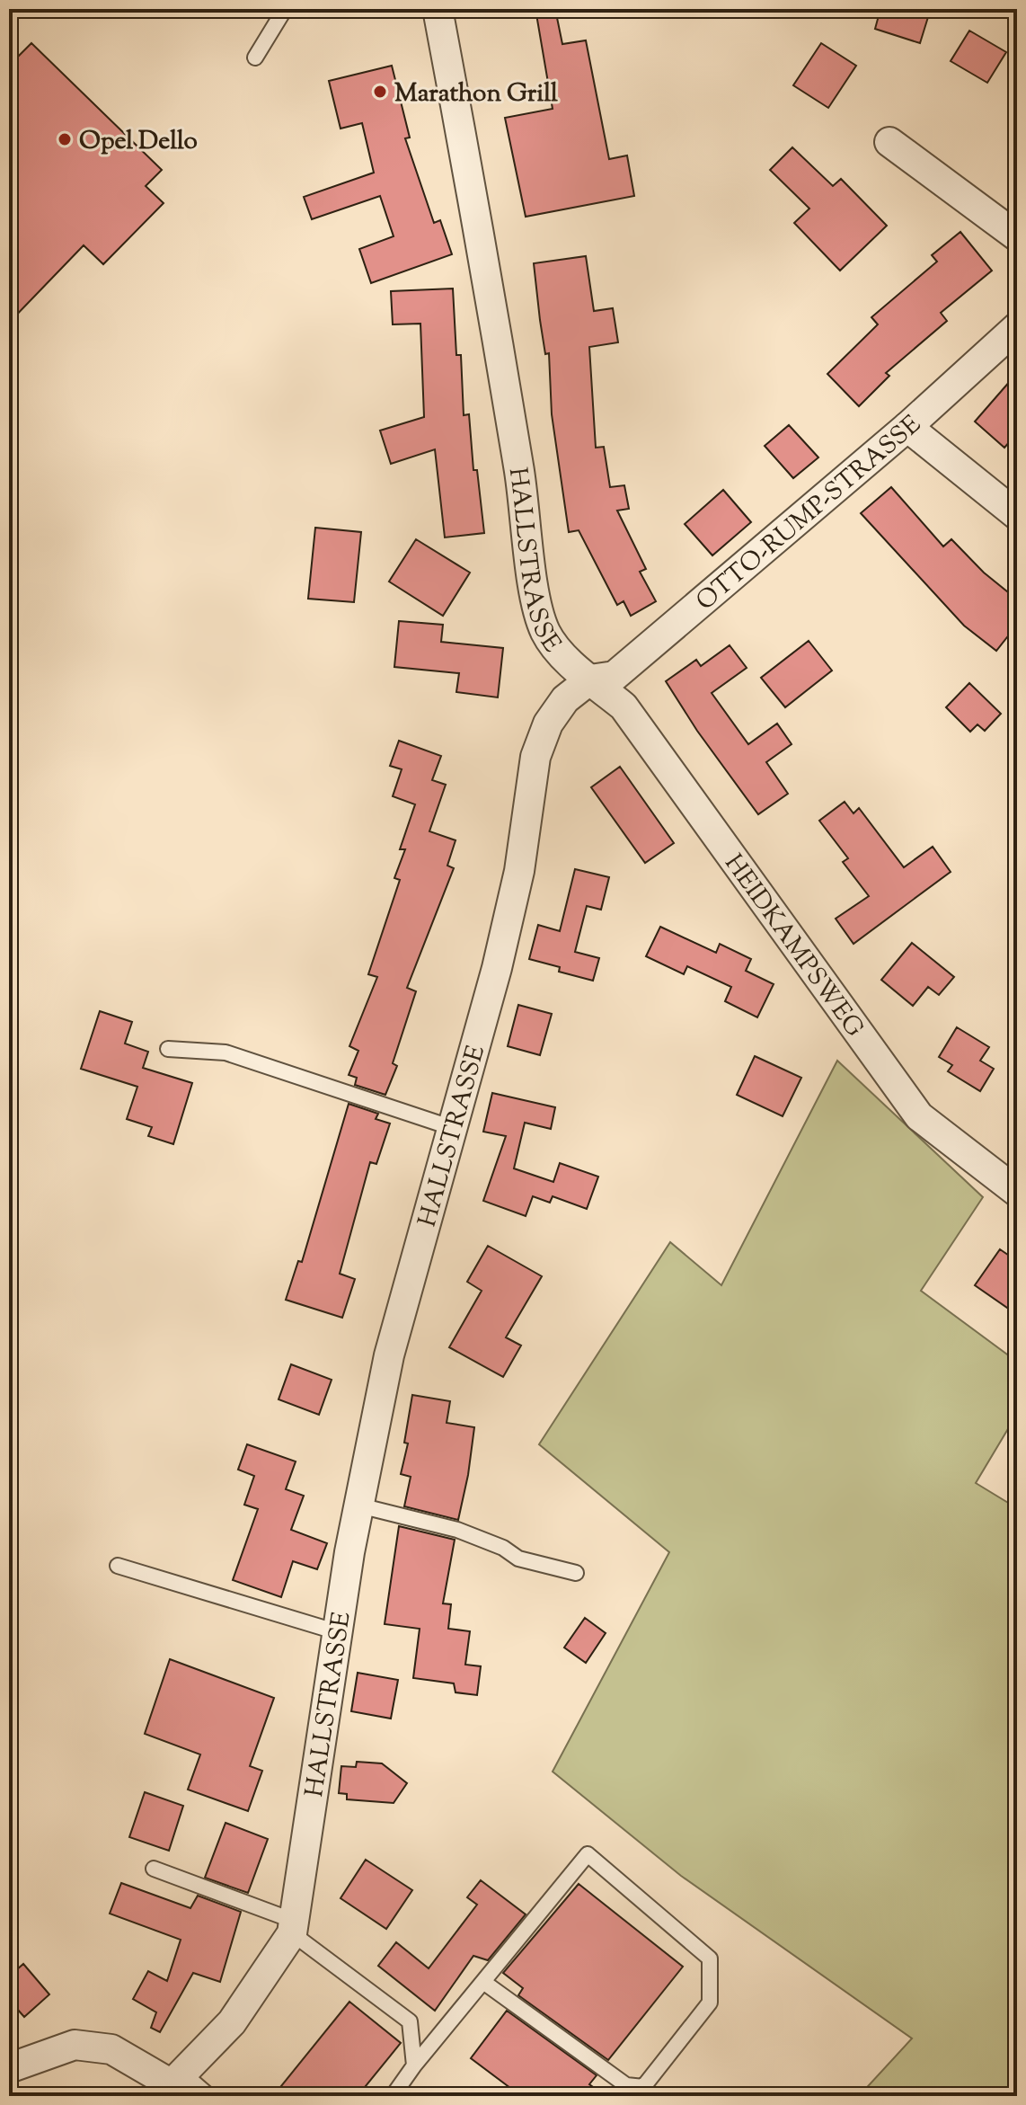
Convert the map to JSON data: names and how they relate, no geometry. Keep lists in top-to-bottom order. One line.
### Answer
{"streets":{"street":["OTTO-RUMP-STRASSE","HALLSTRASSE","HEIDKAMPSWEG"]},"crossings":[["OTTO-RUMP-STRASSE","HALLSTRASSE"],["OTTO-RUMP-STRASSE","HEIDKAMPSWEG"],["HALLSTRASSE","HEIDKAMPSWEG"]],"places":["Marathon Grill","Opel Dello"]}
